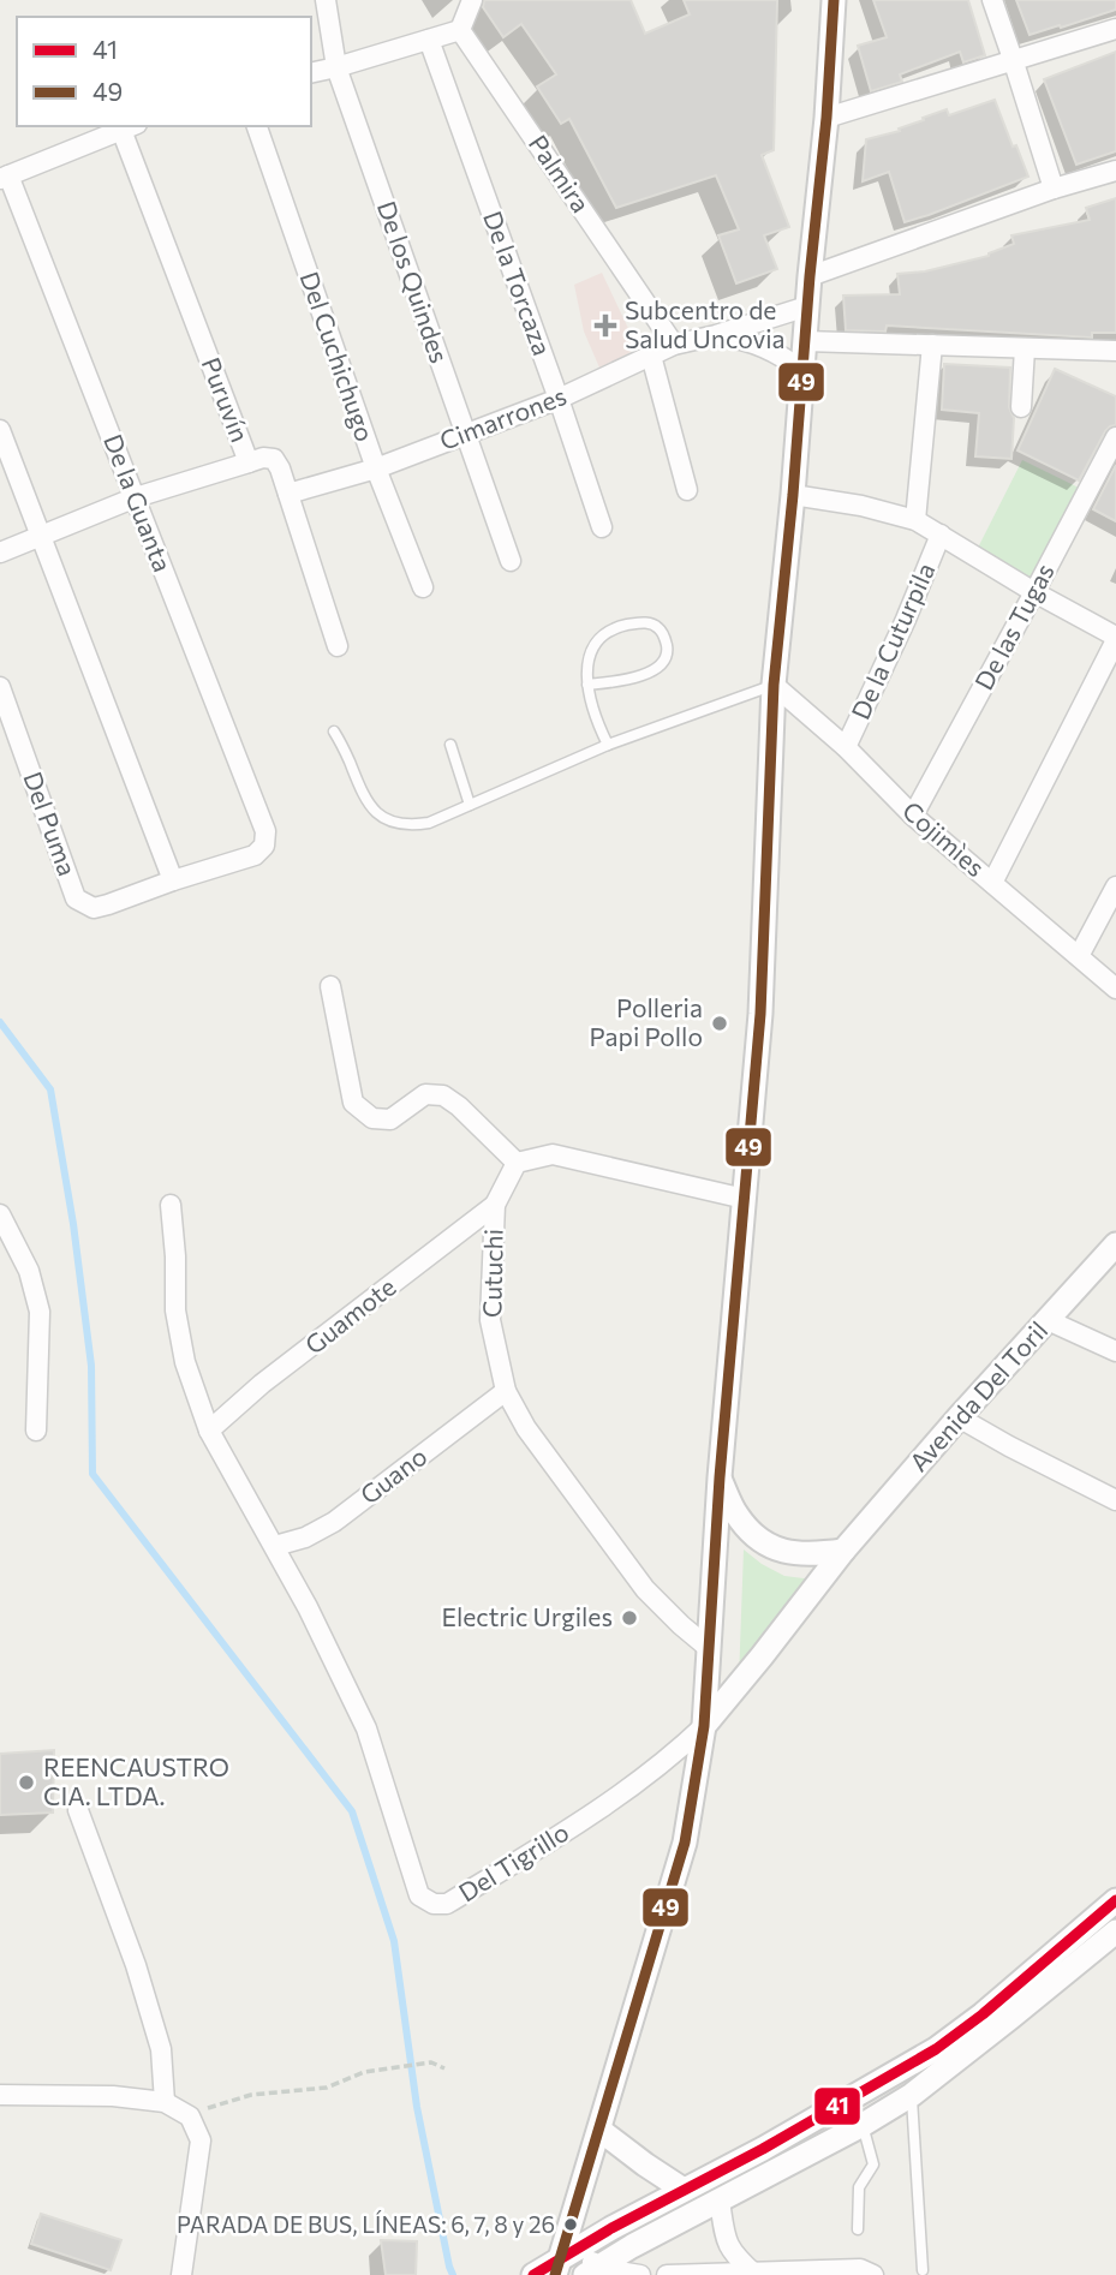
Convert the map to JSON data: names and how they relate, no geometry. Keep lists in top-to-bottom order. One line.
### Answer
{"streets":{"street":["Palmira","De los Quindes","De la Torcaza","Del Cuchichugo","Puruvín","Cimarrones","De la Guanta","De las Tugas","De la Cuturpila","Del Puma","Cojimìes","Cutuchi","Guamote","Avenida Del Toril","Guano","Del Tigrillo"]},"crossings":[["Palmira","Cimarrones"],["De los Quindes","Cimarrones"],["De la Torcaza","Cimarrones"],["Del Cuchichugo","Cimarrones"],["Puruvín","Cimarrones"],["De la Guanta","Del Puma"],["De las Tugas","Cojimìes"],["De la Cuturpila","Cojimìes"],["Cutuchi","Guamote"],["Cutuchi","Guano"],["Avenida Del Toril","Del Tigrillo"],["Guano","Del Tigrillo"]],"places":{"health":["Subcentro de Salud Uncovia"],"other":["Polleria Papi Pollo","Electric Urgiles","REENCAUSTRO CIA. LTDA.","PARADA DE BUS, LÍNEAS: 6, 7, 8 y 26"]},"lines":["transit line 49","transit line 41"],"legend":["41","49"]}
